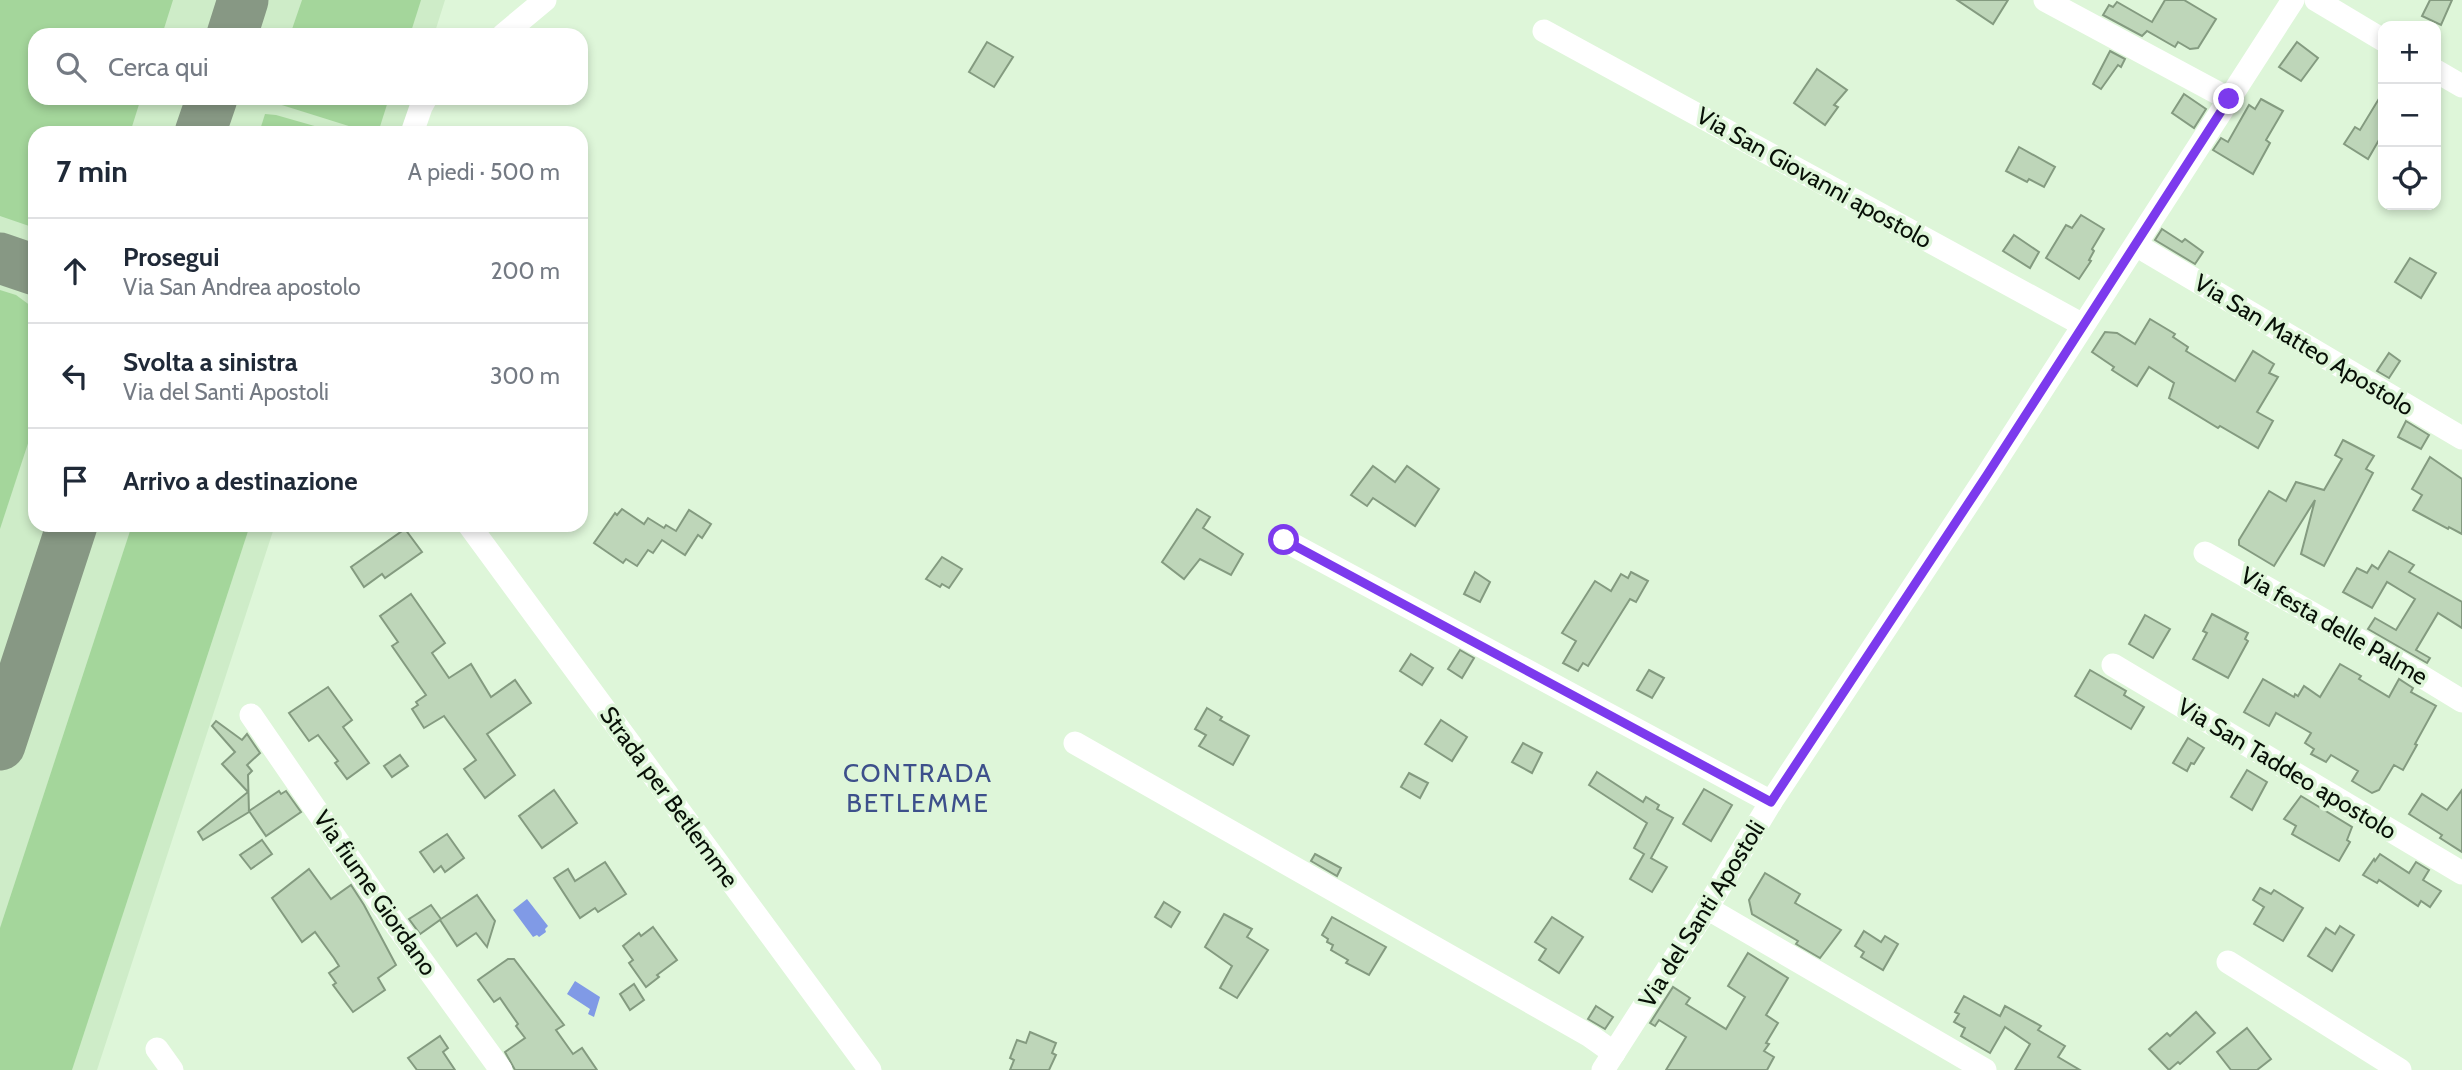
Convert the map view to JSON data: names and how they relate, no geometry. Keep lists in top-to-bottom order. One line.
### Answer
{"streets":{"street":["Via San Giovanni apostolo","Via San Matteo Apostolo","Via festa delle Palme","Via San Taddeo apostolo","Strada per Betlemme","Via fiume Giordano","Via del Santi Apostoli"]},"crossings":[["Via San Giovanni apostolo","Via del Santi Apostoli"]],"districts":["CONTRADA BETLEMME"],"page":{"map_buttons":["+","−"],"search":"Cerca qui","heading":["7 min","A piedi · 500 m"],"list":[["Prosegui","Via San Andrea apostolo","200 m"],["Svolta a sinistra","Via del Santi Apostoli","300 m"],"Arrivo a destinazione"]}}
